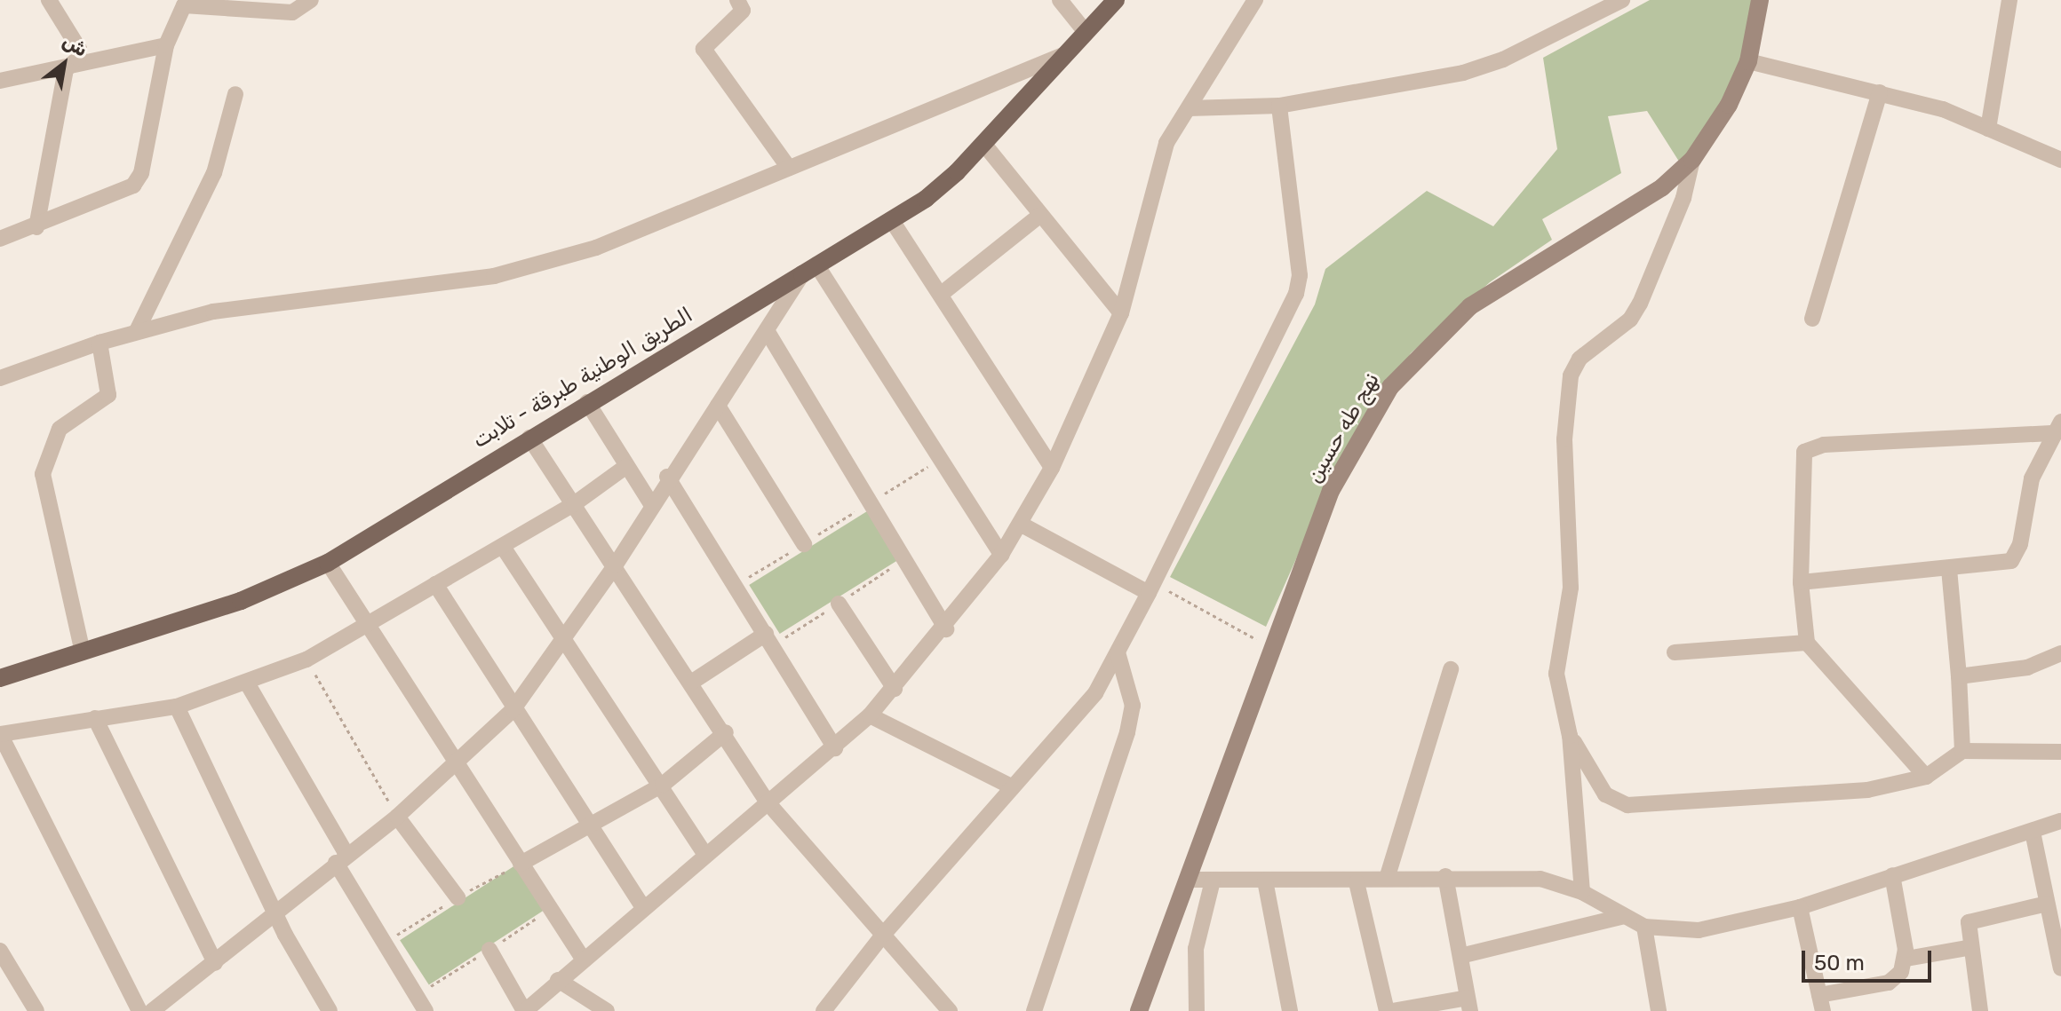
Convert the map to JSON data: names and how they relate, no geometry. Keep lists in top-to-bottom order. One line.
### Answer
{"streets":{"main road":["الطريق الوطنية طبرقة - تلابت","نهج طه حسين"]},"scale_bar":"50 m","north":"top right"}
